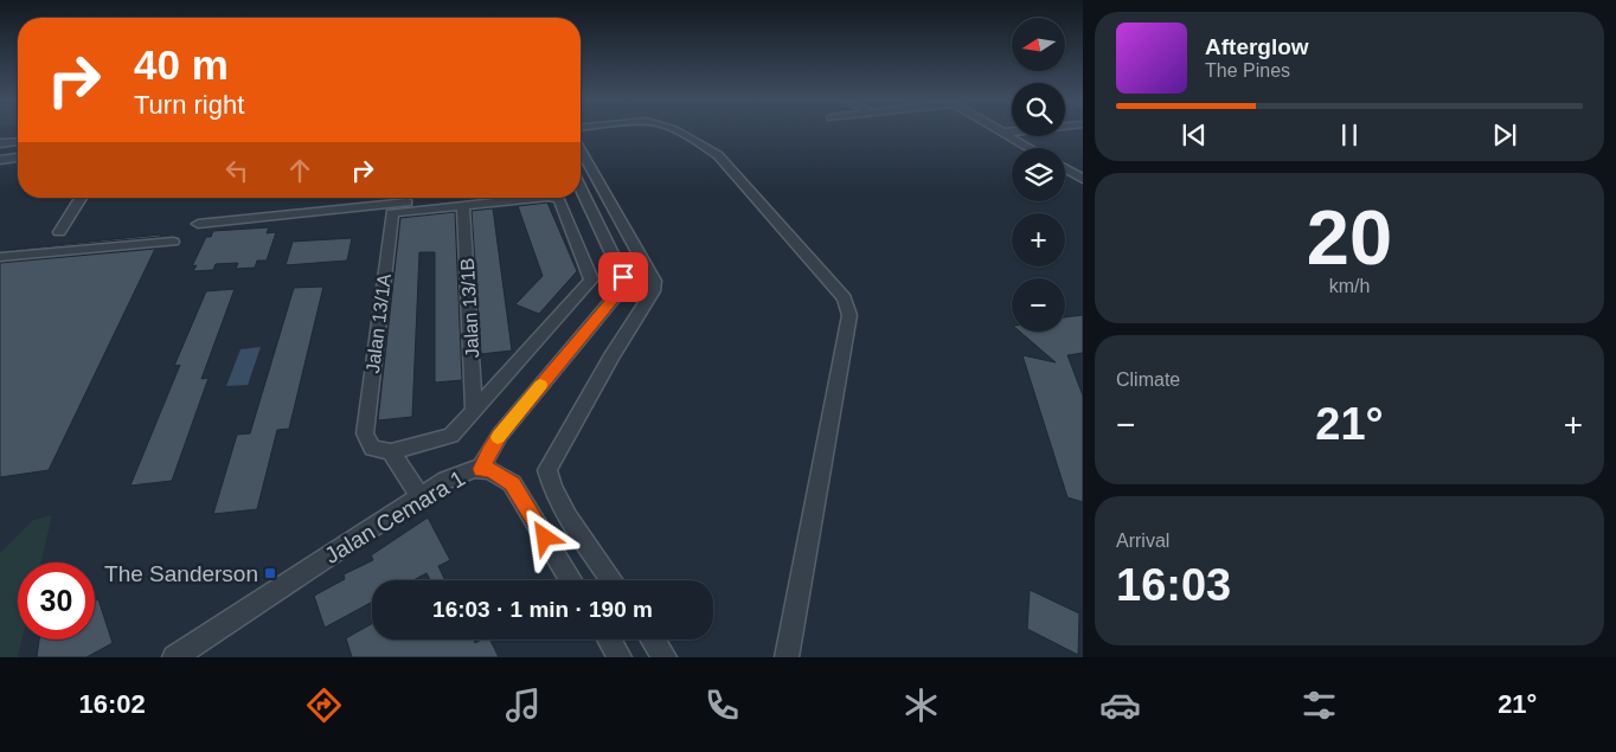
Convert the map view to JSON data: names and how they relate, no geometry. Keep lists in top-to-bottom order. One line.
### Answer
{"streets":{"street":["Jalan 13/1B","Jalan 13/1A","Jalan Cemara 1"]},"crossings":[["Jalan 13/1B","Jalan 13/1A"]],"places":{"transit":["The Sanderson"]},"north":"left","page":{"map_buttons":["+","−"],"turn":["40 m","Turn right"],"song":["Afterglow","The Pines"],"tile":[["20","km/h"],"Climate",["Arrival","16:03"]],"heat":["−","21°","+"],"limit":"30","trip":"16:03 · 1 min · 190 m","tabs":["16:02","21°"]}}
